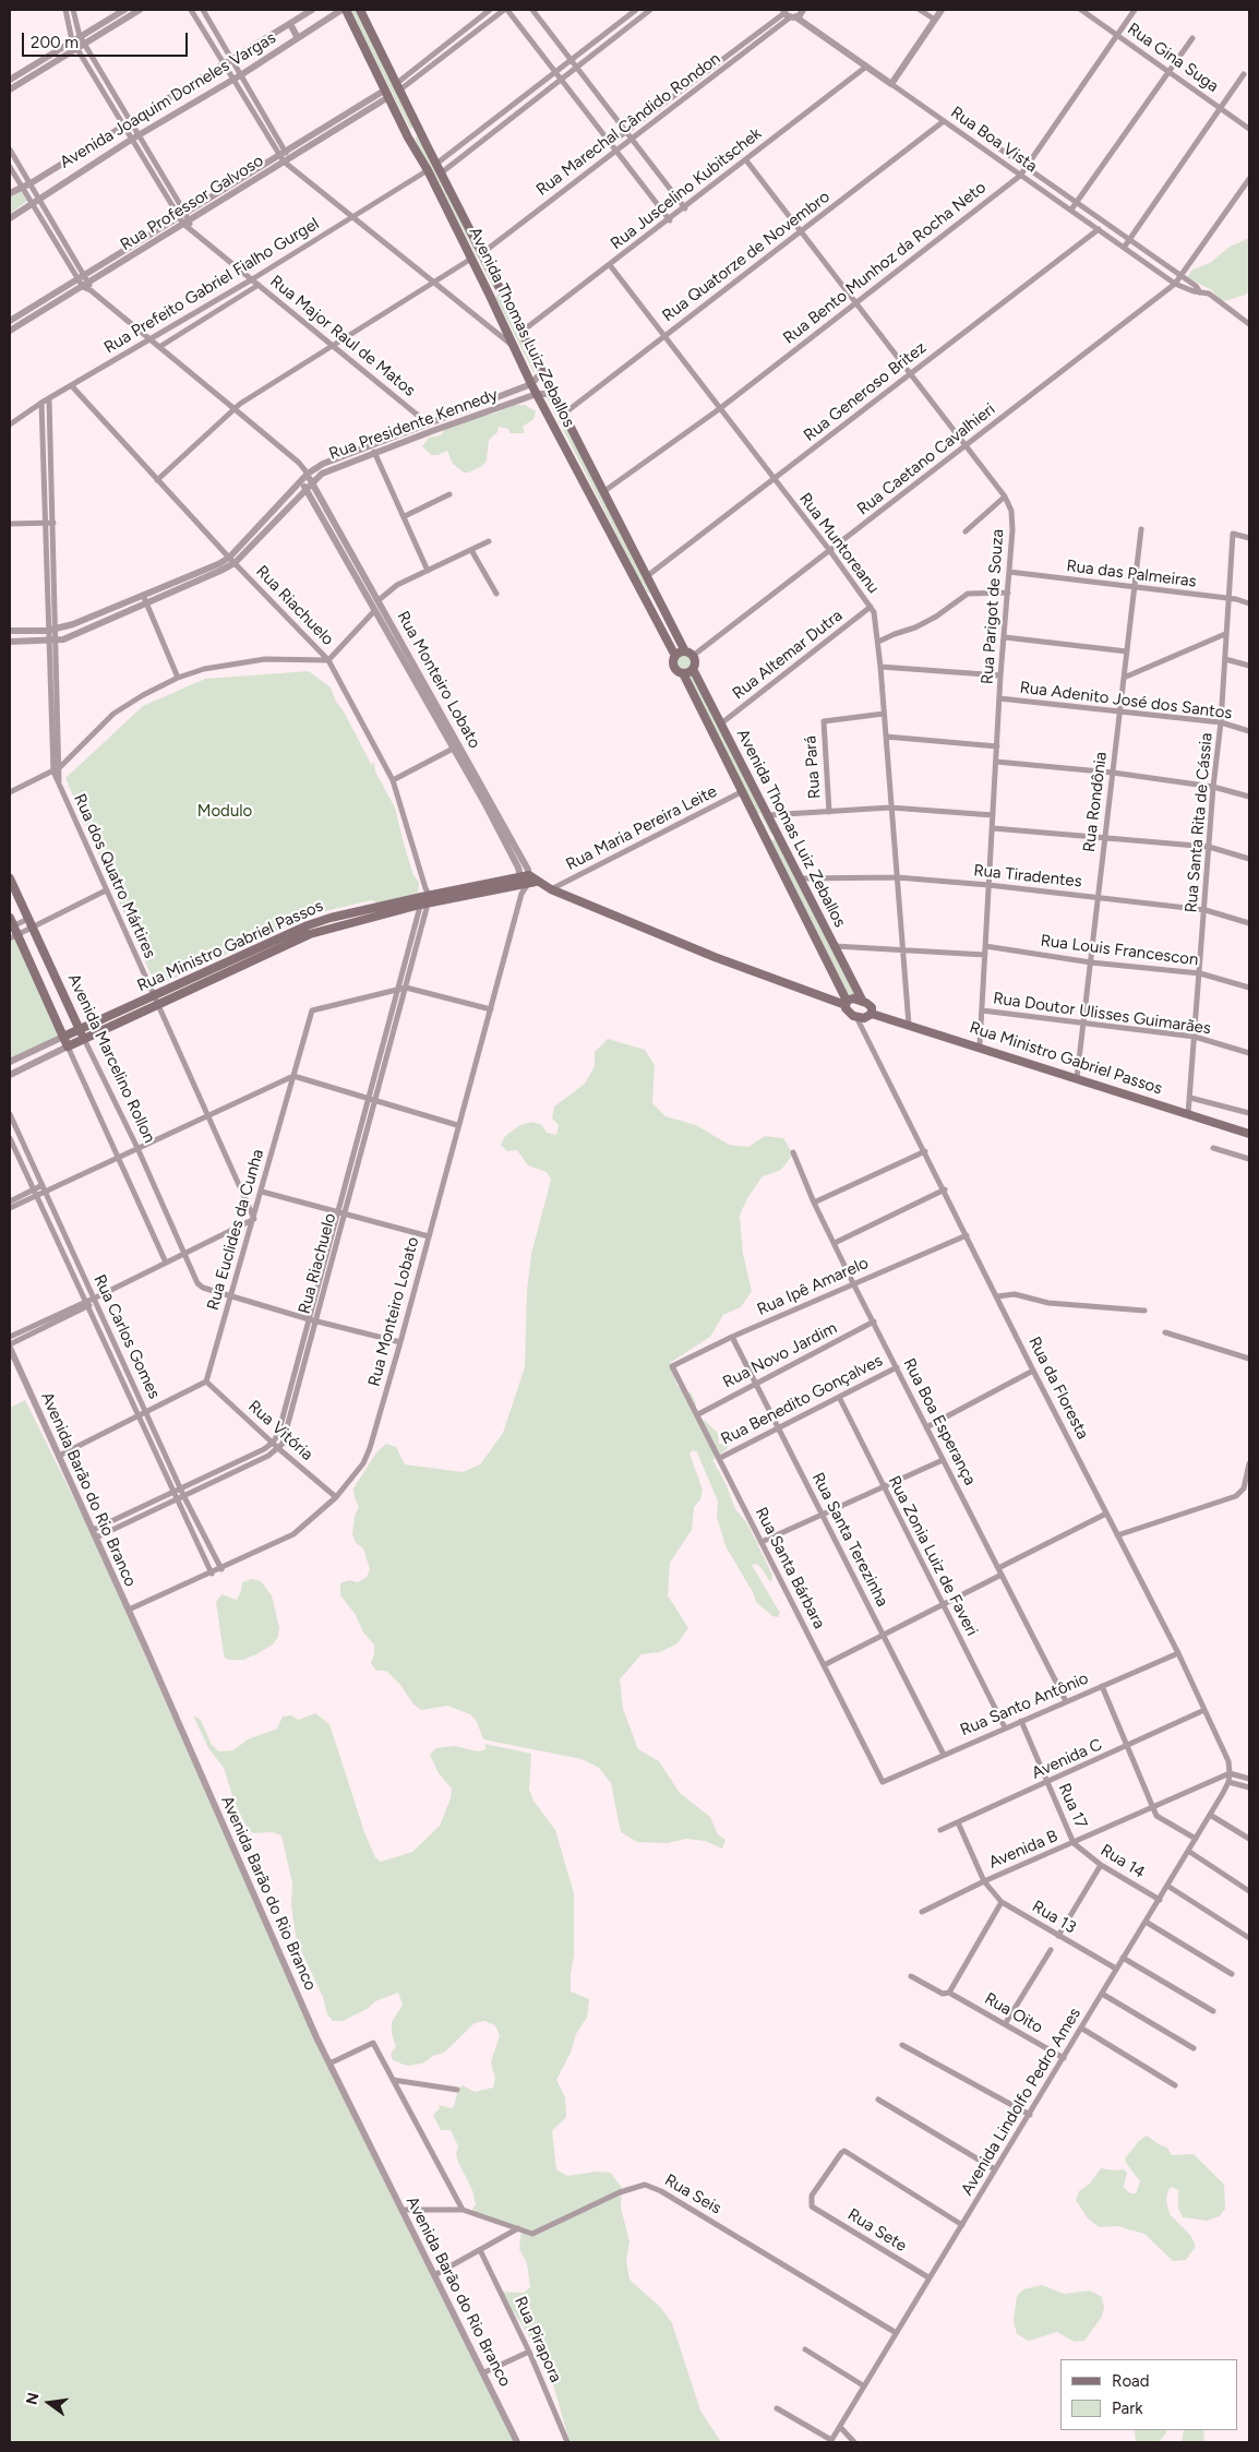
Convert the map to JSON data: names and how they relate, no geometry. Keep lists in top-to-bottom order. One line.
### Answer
{"streets":{"main road":["Avenida Thomas Luiz Zeballos","Rua Ministro Gabriel Passos","Avenida Marcelino Rollon"],"street":["Rua Gina Suga","Avenida Joaquim Dorneles Vargas","Rua Marechal Cândido Rondon","Rua Boa Vista","Rua Juscelino Kubitschek","Rua Professor Galvoso","Rua Quatorze de Novembro","Rua Bento Munhoz da Rocha Neto","Rua Prefeito Gabriel Fialho Gurgel","Rua Major Raul de Matos","Rua Generoso Britez","Rua Presidente Kennedy","Rua Caetano Cavalhieri","Rua Muntoreanu","Rua das Palmeiras","Rua Riachuelo","Rua Parigot de Souza","Rua Altemar Dutra","Rua Monteiro Lobato","Rua Adenito José dos Santos","Rua Pará","Rua Rondônia","Rua Santa Rita de Cássia","Rua Maria Pereira Leite","Rua dos Quatro Mártires","Rua Tiradentes","Rua Louis Francescon","Rua Doutor Ulisses Guimarães","Rua Euclides da Cunha","Rua Ipê Amarelo","Rua Carlos Gomes","Rua Novo Jardim","Rua da Floresta","Rua Benedito Gonçalves","Rua Boa Esperança","Rua Vitória","Avenida Barão do Rio Branco","Rua Santa Terezinha","Rua Zonia Luiz de Faveri","Rua Santa Bárbara","Rua Santo Antônio","Avenida C","Rua 17","Avenida B","Rua 14","Rua 13","Rua Oito","Avenida Lindolfo Pedro Ames","Rua Seis","Rua Sete","Rua Pirapora"]},"crossings":[["Rua Gina Suga","Rua Bento Munhoz da Rocha Neto"],["Avenida Joaquim Dorneles Vargas","Avenida Thomas Luiz Zeballos"],["Avenida Joaquim Dorneles Vargas","Rua Major Raul de Matos"],["Rua Marechal Cândido Rondon","Rua Boa Vista"],["Rua Marechal Cândido Rondon","Avenida Thomas Luiz Zeballos"],["Rua Boa Vista","Rua Juscelino Kubitschek"],["Rua Boa Vista","Rua Quatorze de Novembro"],["Rua Boa Vista","Rua Bento Munhoz da Rocha Neto"],["Rua Boa Vista","Rua Generoso Britez"],["Rua Boa Vista","Rua Caetano Cavalhieri"],["Rua Juscelino Kubitschek","Avenida Thomas Luiz Zeballos"],["Rua Juscelino Kubitschek","Rua Muntoreanu"],["Rua Juscelino Kubitschek","Rua Parigot de Souza"],["Rua Professor Galvoso","Avenida Thomas Luiz Zeballos"],["Rua Professor Galvoso","Rua Major Raul de Matos"],["Rua Quatorze de Novembro","Avenida Thomas Luiz Zeballos"],["Rua Quatorze de Novembro","Rua Muntoreanu"],["Rua Quatorze de Novembro","Rua Parigot de Souza"],["Rua Bento Munhoz da Rocha Neto","Avenida Thomas Luiz Zeballos"],["Rua Bento Munhoz da Rocha Neto","Rua Muntoreanu"],["Rua Bento Munhoz da Rocha Neto","Rua Parigot de Souza"],["Rua Prefeito Gabriel Fialho Gurgel","Avenida Thomas Luiz Zeballos"],["Rua Prefeito Gabriel Fialho Gurgel","Rua Major Raul de Matos"],["Rua Prefeito Gabriel Fialho Gurgel","Rua Riachuelo"],["Rua Prefeito Gabriel Fialho Gurgel","Rua dos Quatro Mártires"],["Avenida Thomas Luiz Zeballos","Rua Generoso Britez"],["Avenida Thomas Luiz Zeballos","Rua Presidente Kennedy"],["Avenida Thomas Luiz Zeballos","Rua Caetano Cavalhieri"],["Avenida Thomas Luiz Zeballos","Rua Altemar Dutra"],["Avenida Thomas Luiz Zeballos","Rua Maria Pereira Leite"],["Avenida Thomas Luiz Zeballos","Rua Tiradentes"],["Avenida Thomas Luiz Zeballos","Rua Ministro Gabriel Passos"],["Avenida Thomas Luiz Zeballos","Rua da Floresta"],["Rua Major Raul de Matos","Rua Presidente Kennedy"],["Rua Generoso Britez","Rua Muntoreanu"],["Rua Generoso Britez","Rua Parigot de Souza"],["Rua Presidente Kennedy","Rua Riachuelo"],["Rua Presidente Kennedy","Rua Monteiro Lobato"],["Rua Presidente Kennedy","Rua dos Quatro Mártires"],["Rua Caetano Cavalhieri","Rua Muntoreanu"],["Rua Caetano Cavalhieri","Rua Parigot de Souza"],["Rua Muntoreanu","Rua Altemar Dutra"],["Rua Muntoreanu","Rua Pará"],["Rua Muntoreanu","Rua Tiradentes"],["Rua Muntoreanu","Rua Ministro Gabriel Passos"],["Rua das Palmeiras","Rua Parigot de Souza"],["Rua das Palmeiras","Rua Rondônia"],["Rua das Palmeiras","Rua Santa Rita de Cássia"],["Rua Riachuelo","Rua Ministro Gabriel Passos"],["Rua Riachuelo","Avenida Marcelino Rollon"],["Rua Riachuelo","Rua Euclides da Cunha"],["Rua Riachuelo","Rua Vitória"],["Rua Parigot de Souza","Rua Adenito José dos Santos"],["Rua Parigot de Souza","Rua Tiradentes"],["Rua Parigot de Souza","Rua Ministro Gabriel Passos"],["Rua Parigot de Souza","Rua Louis Francescon"],["Rua Parigot de Souza","Rua Doutor Ulisses Guimarães"],["Rua Monteiro Lobato","Rua Ministro Gabriel Passos"],["Rua Monteiro Lobato","Avenida Marcelino Rollon"],["Rua Monteiro Lobato","Rua Carlos Gomes"],["Rua Monteiro Lobato","Rua Vitória"],["Rua Monteiro Lobato","Avenida Barão do Rio Branco"],["Rua Adenito José dos Santos","Rua Rondônia"],["Rua Adenito José dos Santos","Rua Santa Rita de Cássia"],["Rua Rondônia","Rua Tiradentes"],["Rua Rondônia","Rua Ministro Gabriel Passos"],["Rua Rondônia","Rua Louis Francescon"],["Rua Rondônia","Rua Doutor Ulisses Guimarães"],["Rua Santa Rita de Cássia","Rua Tiradentes"],["Rua Santa Rita de Cássia","Rua Ministro Gabriel Passos"],["Rua Santa Rita de Cássia","Rua Louis Francescon"],["Rua Santa Rita de Cássia","Rua Doutor Ulisses Guimarães"],["Rua dos Quatro Mártires","Rua Ministro Gabriel Passos"],["Rua dos Quatro Mártires","Rua Euclides da Cunha"],["Rua Ministro Gabriel Passos","Avenida Marcelino Rollon"],["Rua Ministro Gabriel Passos","Rua da Floresta"],["Avenida Marcelino Rollon","Rua Euclides da Cunha"],["Rua Euclides da Cunha","Rua Vitória"],["Rua Ipê Amarelo","Rua da Floresta"],["Rua Ipê Amarelo","Rua Boa Esperança"],["Rua Ipê Amarelo","Rua Santa Terezinha"],["Rua Ipê Amarelo","Rua Santa Bárbara"],["Rua Novo Jardim","Rua Boa Esperança"],["Rua Novo Jardim","Rua Santa Terezinha"],["Rua Novo Jardim","Rua Santa Bárbara"],["Rua da Floresta","Rua Santo Antônio"],["Rua da Floresta","Avenida C"],["Rua da Floresta","Avenida B"],["Rua da Floresta","Avenida Lindolfo Pedro Ames"],["Rua Benedito Gonçalves","Rua Boa Esperança"],["Rua Benedito Gonçalves","Rua Santa Terezinha"],["Rua Benedito Gonçalves","Rua Zonia Luiz de Faveri"],["Rua Benedito Gonçalves","Rua Santa Bárbara"],["Rua Boa Esperança","Rua Santo Antônio"],["Avenida Barão do Rio Branco","Rua Seis"],["Rua Santa Terezinha","Rua Santo Antônio"],["Rua Zonia Luiz de Faveri","Rua Santo Antônio"],["Rua Santa Bárbara","Rua Santo Antônio"],["Rua Santo Antônio","Rua 17"],["Avenida C","Rua 17"],["Avenida C","Rua 13"],["Rua 17","Avenida B"],["Rua 17","Rua 14"],["Avenida B","Rua 14"],["Avenida B","Rua 13"],["Avenida B","Avenida Lindolfo Pedro Ames"],["Rua 14","Avenida Lindolfo Pedro Ames"],["Rua 13","Avenida Lindolfo Pedro Ames"],["Rua Oito","Avenida Lindolfo Pedro Ames"],["Avenida Lindolfo Pedro Ames","Rua Seis"],["Avenida Lindolfo Pedro Ames","Rua Sete"]],"parks":["Modulo"],"legend":["Road","Park"],"scale_bar":"200 m","north":"left"}
